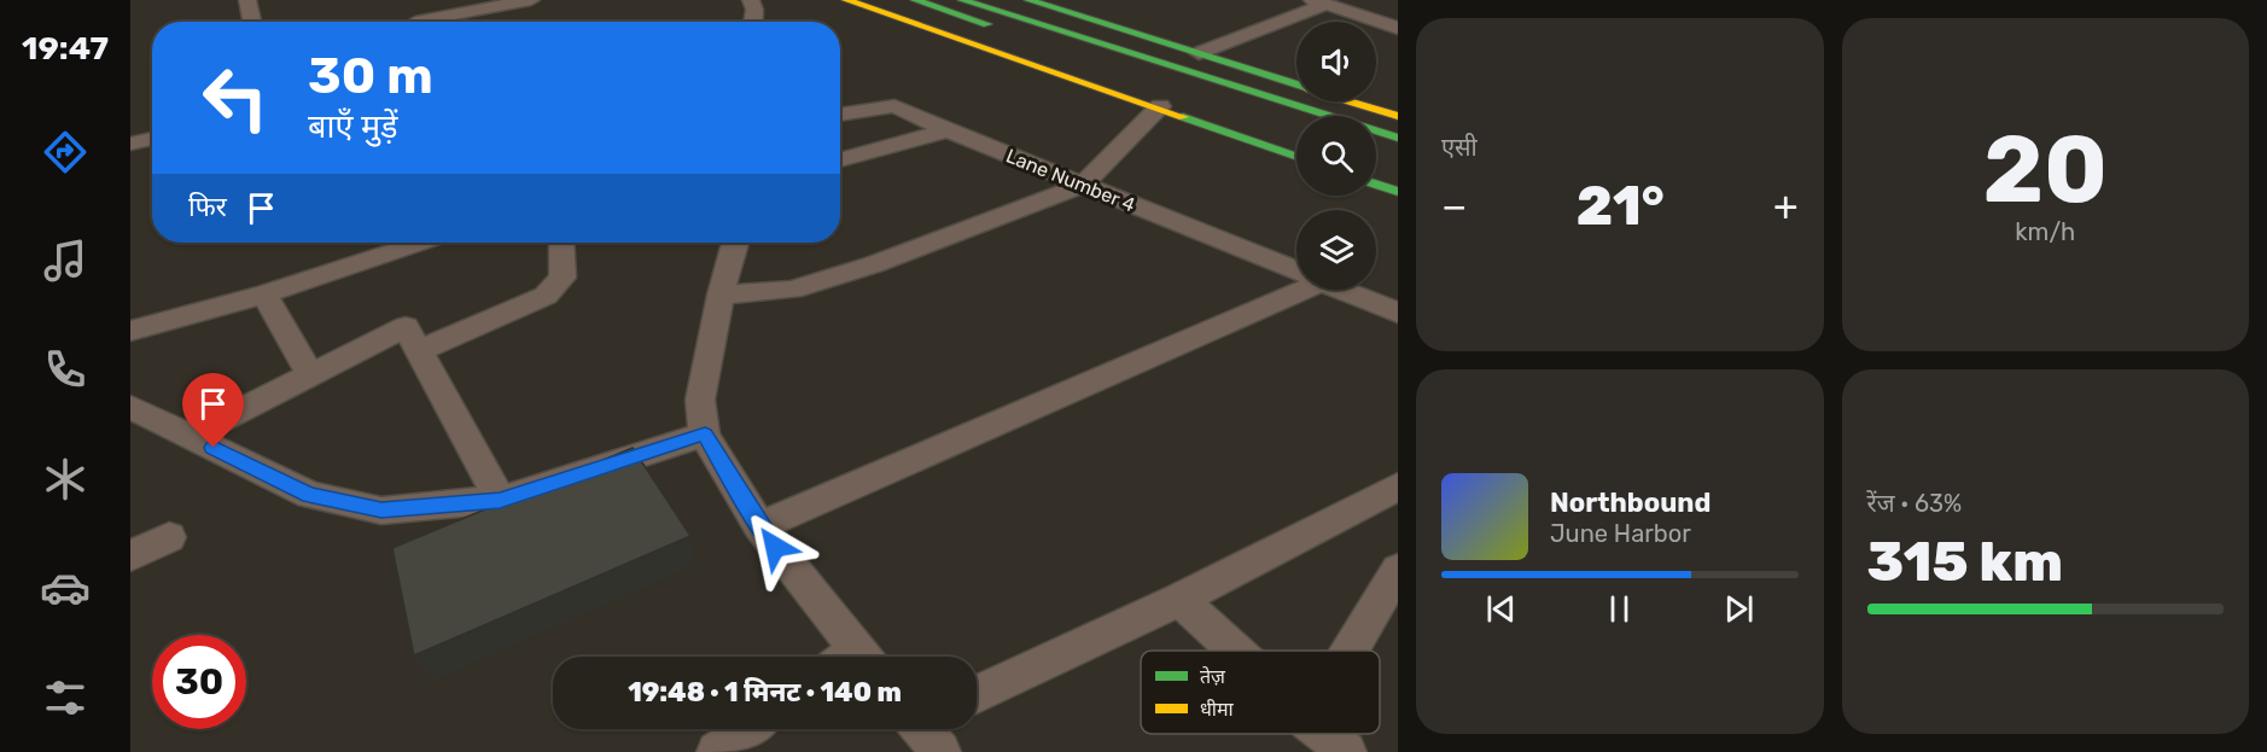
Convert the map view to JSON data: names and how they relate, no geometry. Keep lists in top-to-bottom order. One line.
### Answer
{"streets":{"street":["Lane Number 4"]},"legend":["तेज़","धीमा"],"page":{"tabs":"19:47","tile":["एसी",["20","km/h"],["रेंज · 63%","315 km"]],"turn":["30 m","बाएँ मुड़ें"],"then":"फिर","heat":["−","21°","+"],"song":["Northbound","June Harbor"],"limit":"30","trip":"19:48 · 1 मिनट · 140 m"}}
